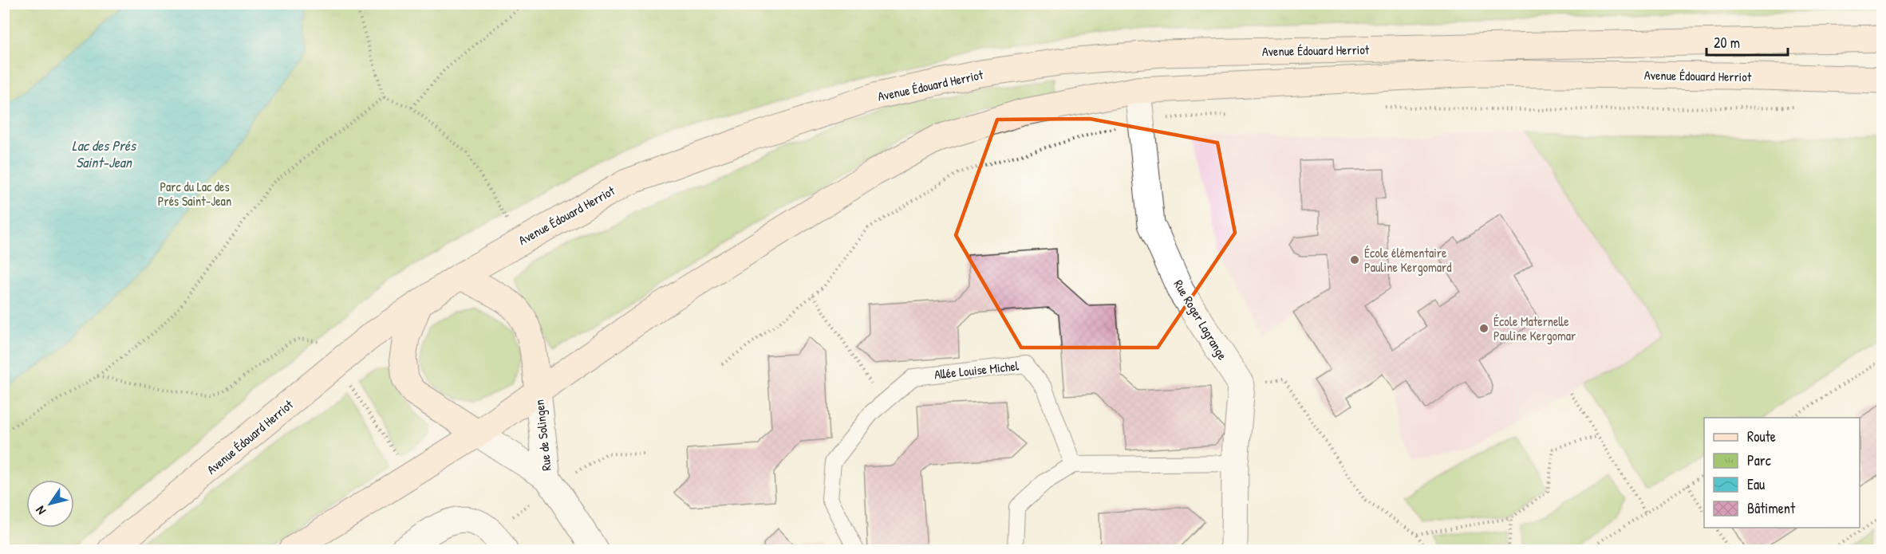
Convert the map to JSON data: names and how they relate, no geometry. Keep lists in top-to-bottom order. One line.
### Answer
{"streets":{"main road":["Avenue Édouard Herriot"],"street":["Rue Roger Lagrange","Rue de Solingen"],"lane":["Allée Louise Michel"]},"crossings":[["Avenue Édouard Herriot","Rue Roger Lagrange"],["Avenue Édouard Herriot","Rue de Solingen"]],"water":["Lac des Prés Saint-Jean"],"parks":["Parc du Lac des Prés Saint-Jean"],"places":["École élémentaire Pauline Kergomard","École Maternelle Pauline Kergomar"],"legend":["Route","Parc","Eau","Bâtiment"],"scale_bar":"20 m","north":"bottom left"}
